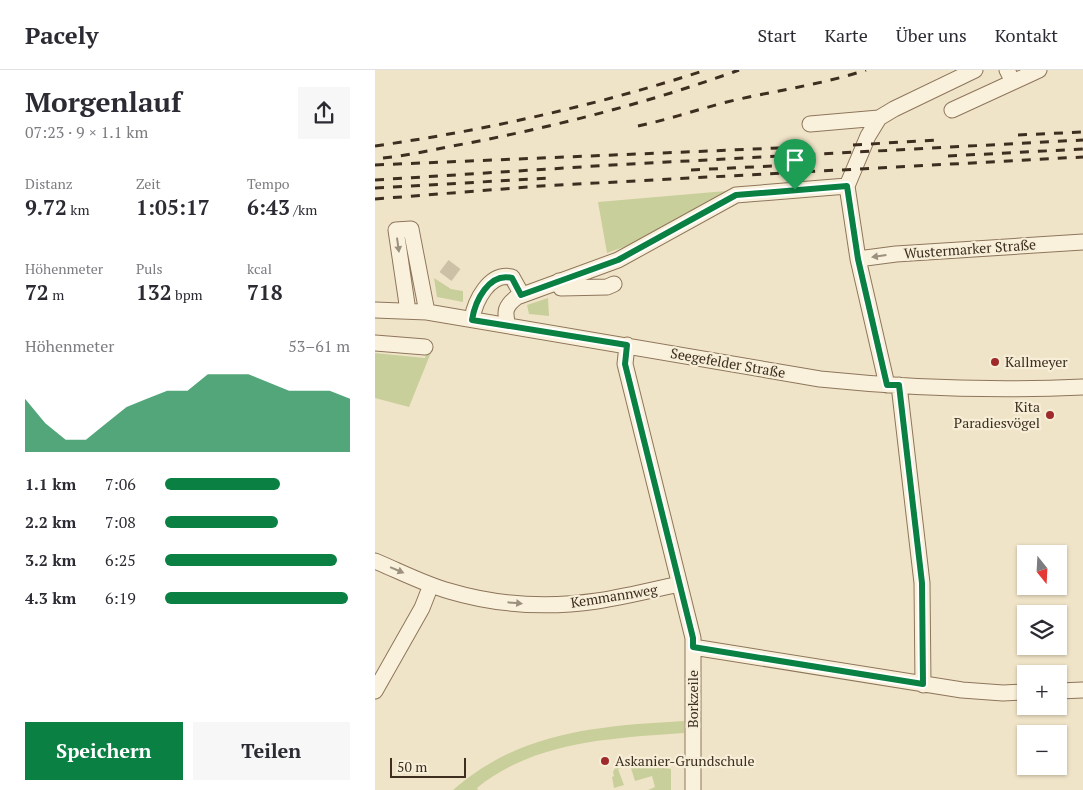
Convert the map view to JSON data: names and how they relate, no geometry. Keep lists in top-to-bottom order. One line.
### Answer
{"streets":{"street":["Wustermarker Straße","Seegefelder Straße","Kemmannweg","Borkzeile"]},"crossings":[["Seegefelder Straße","Borkzeile"],["Kemmannweg","Borkzeile"]],"one_way":["Wustermarker Straße","Kemmannweg"],"places":["Kallmeyer","Kita Paradiesvögel","Askanier-Grundschule"],"scale_bar":"50 m","north":"bottom","page":{"header":"Pacely","nav":["Start","Karte","Über uns","Kontakt"],"heading":["Morgenlauf","07:23 · 9 × 1.1 km"],"stats":[["Distanz","9.72 km"],["Zeit","1:05:17"],["Tempo","6:43 /km"],["Höhenmeter","72 m"],["Puls","132 bpm"],["kcal","718"]],"chart":["Höhenmeter","53–61 m"],"list":[{"name":"1.1 km","note":"7:06"},{"name":"2.2 km","note":"7:08"},{"name":"3.2 km","note":"6:25"},{"name":"4.3 km","note":"6:19"}],"map_buttons":["+","−"],"buttons":["Speichern","Teilen"],"scale":"50 m"}}
